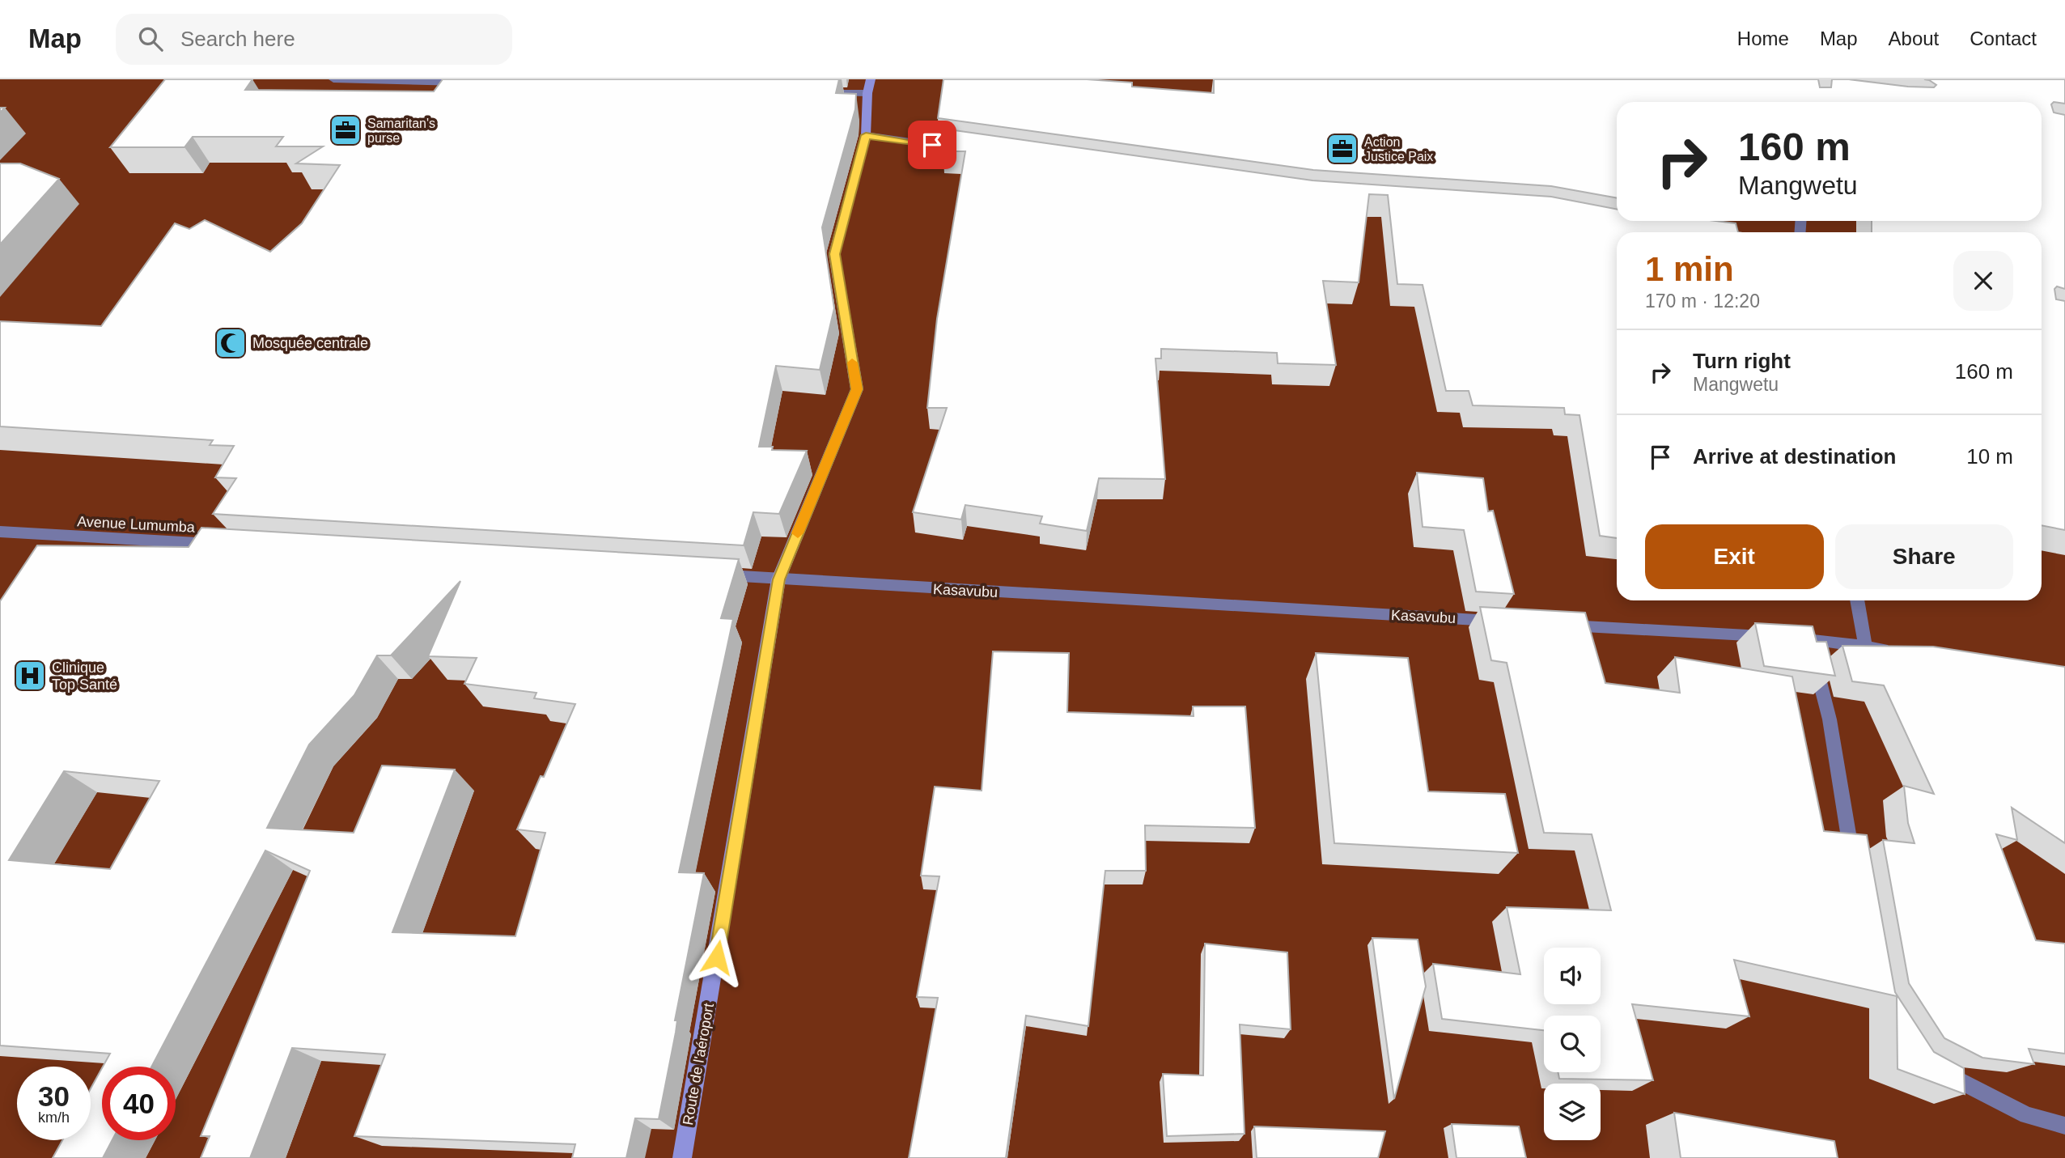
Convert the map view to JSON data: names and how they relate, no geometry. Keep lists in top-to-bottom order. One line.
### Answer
{"streets":{"street":["Avenue Lumumba","Kasavubu","Route de l'aéroport"]},"crossings":[["Kasavubu","Route de l'aéroport"]],"places":{"office":["Samaritan's purse","Action Justice Paix"],"mosque":["Mosquée centrale"],"hospital":["Clinique Top Santé"]},"page":{"header":"Map","search":"Search here","nav":["Home","Map","About","Contact"],"turn":["160 m","Mangwetu"],"heading":["1 min","170 m · 12:20"],"list":[{"name":"Turn right","note":"Mangwetu","value":"160 m"},{"name":"Arrive at destination","value":"10 m"}],"buttons":["Exit","Share"],"speed":"30 km/h","limit":"40"}}
